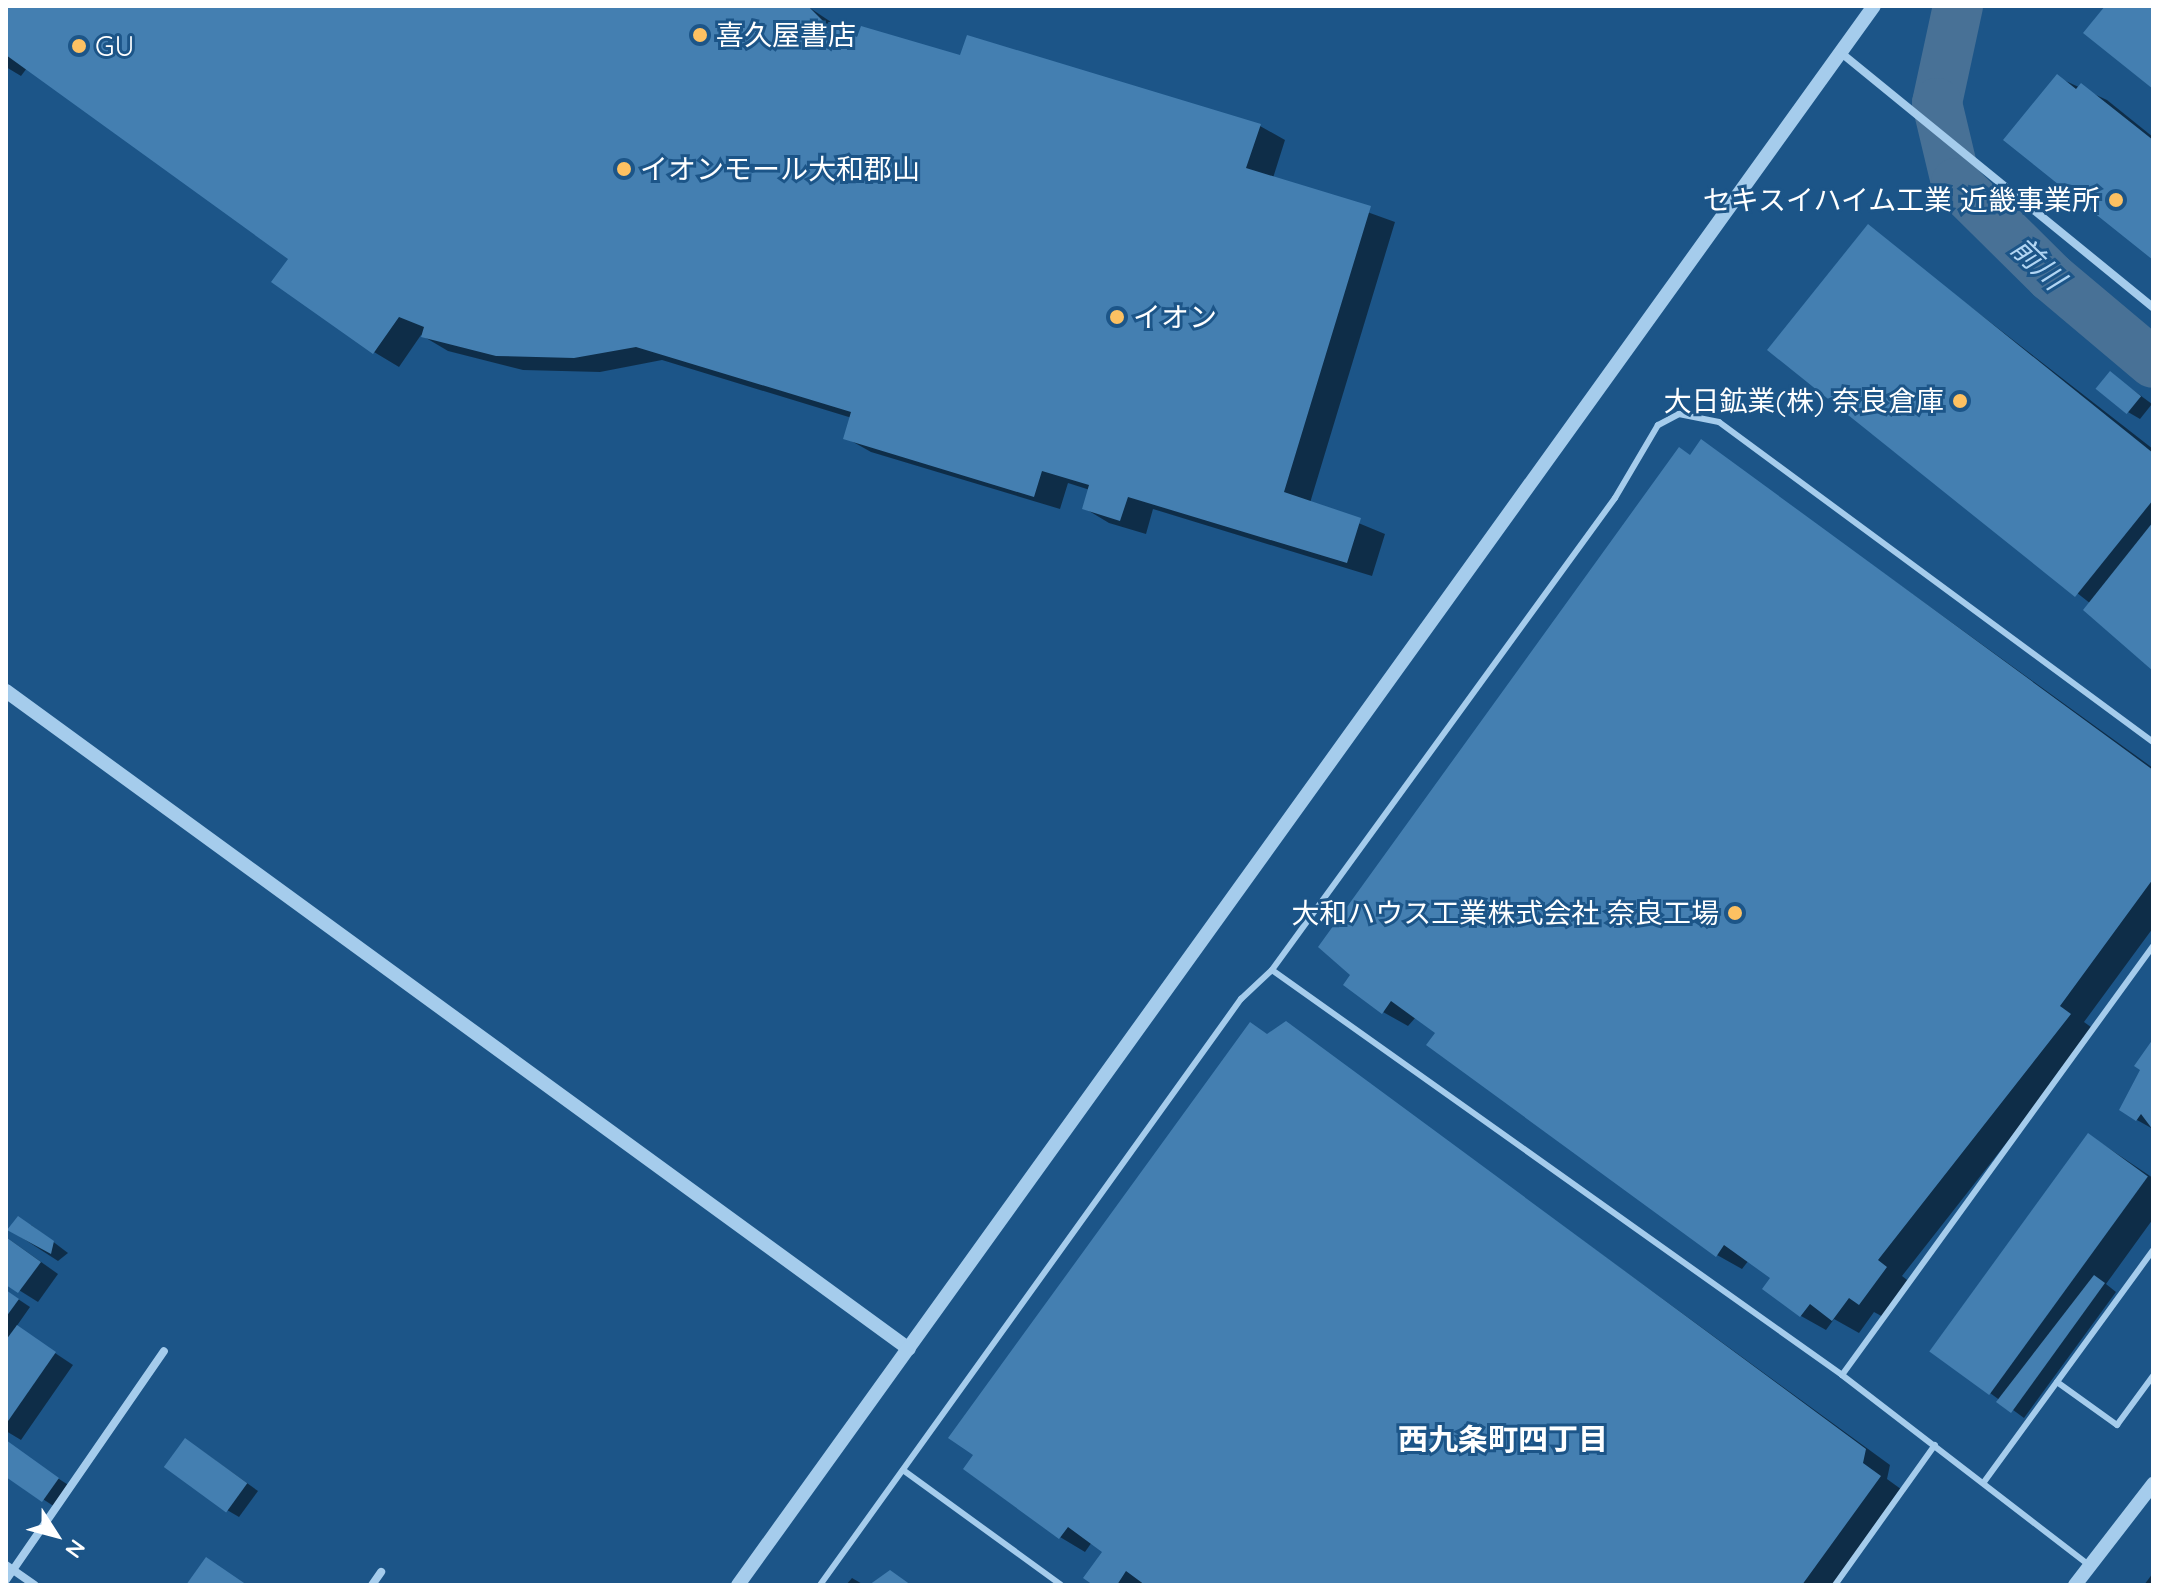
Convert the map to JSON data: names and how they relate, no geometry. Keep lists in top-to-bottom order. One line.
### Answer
{"districts":["西九条町四丁目"],"water":["前川"],"places":["喜久屋書店","GU","イオンモール大和郡山","セキスイハイム工業 近畿事業所","イオン","大日鉱業(株) 奈良倉庫","大和ハウス工業株式会社 奈良工場"],"north":"bottom right"}
